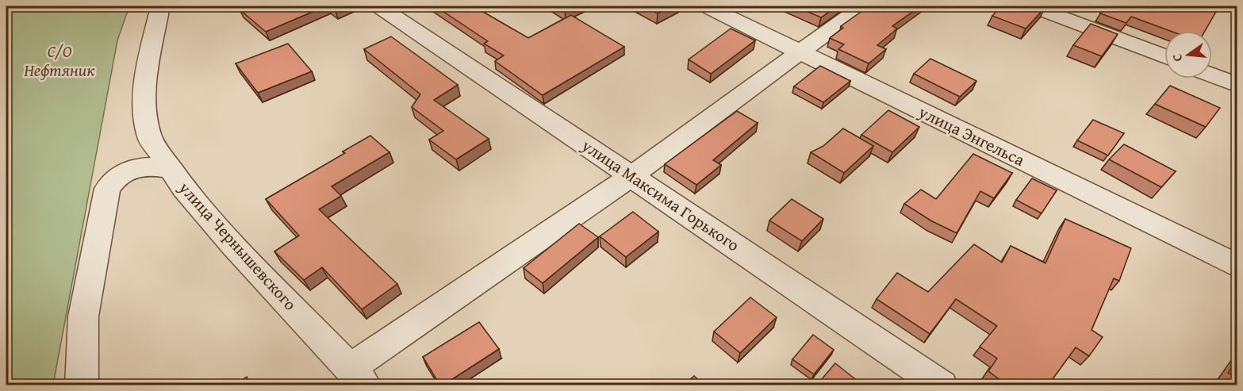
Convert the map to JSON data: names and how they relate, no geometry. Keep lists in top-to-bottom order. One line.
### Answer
{"streets":{"street":["улица Энгельса","улица Максима Горького","улица Чернышевского"]},"parks":["С/О Нефтяник"],"north":"left"}
